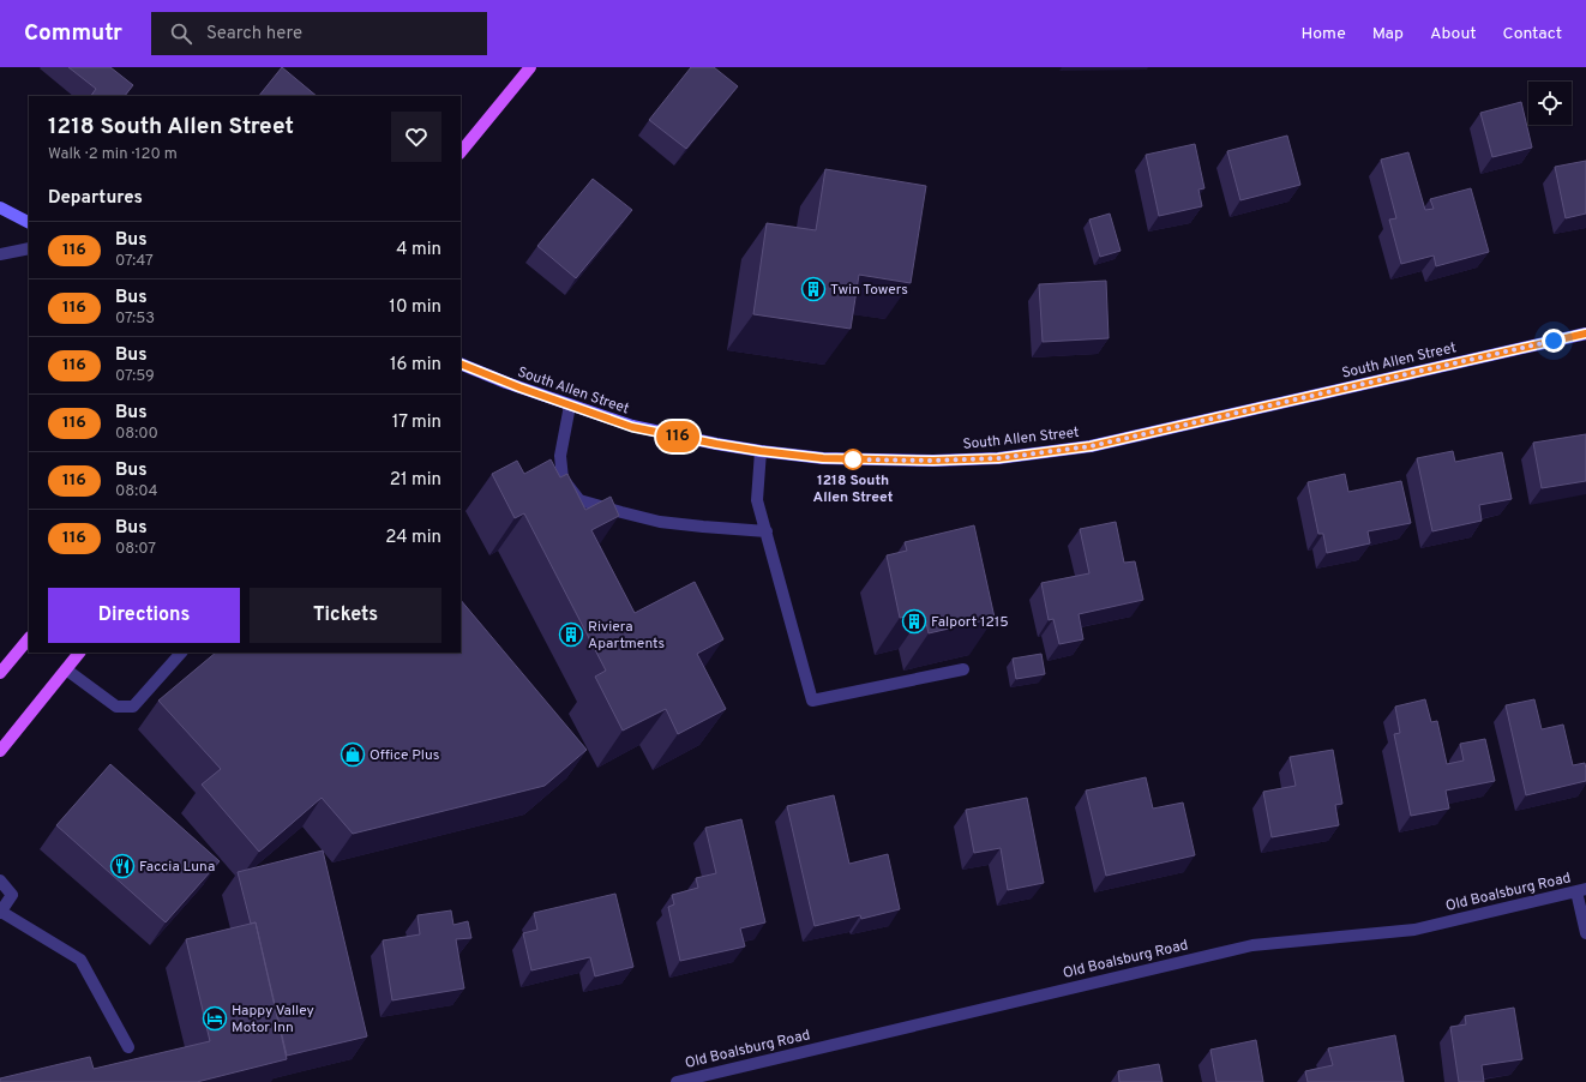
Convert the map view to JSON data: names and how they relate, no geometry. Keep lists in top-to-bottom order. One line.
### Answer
{"streets":{"street":["South Allen Street","Old Boalsburg Road"]},"places":{"building":["Twin Towers","Falport 1215","Riviera Apartments"],"other":["1218 South Allen Street"],"shop":["Office Plus"],"restaurant":["Faccia Luna"],"hotel":["Happy Valley Motor Inn"]},"lines":["bus line 116"],"page":{"header":"Commutr","search":"Search here","nav":["Home","Map","About","Contact"],"on_map":"116","heading":[["1218 South Allen Street","Walk · 2 min · 120 m"],"Departures"],"list":[{"mark":"116","name":"Bus","note":"07:47","value":"4 min"},{"mark":"116","name":"Bus","note":"07:53","value":"10 min"},{"mark":"116","name":"Bus","note":"07:59","value":"16 min"},{"mark":"116","name":"Bus","note":"08:00","value":"17 min"},{"mark":"116","name":"Bus","note":"08:04","value":"21 min"},{"mark":"116","name":"Bus","note":"08:07","value":"24 min"}],"buttons":["Directions","Tickets"]}}
